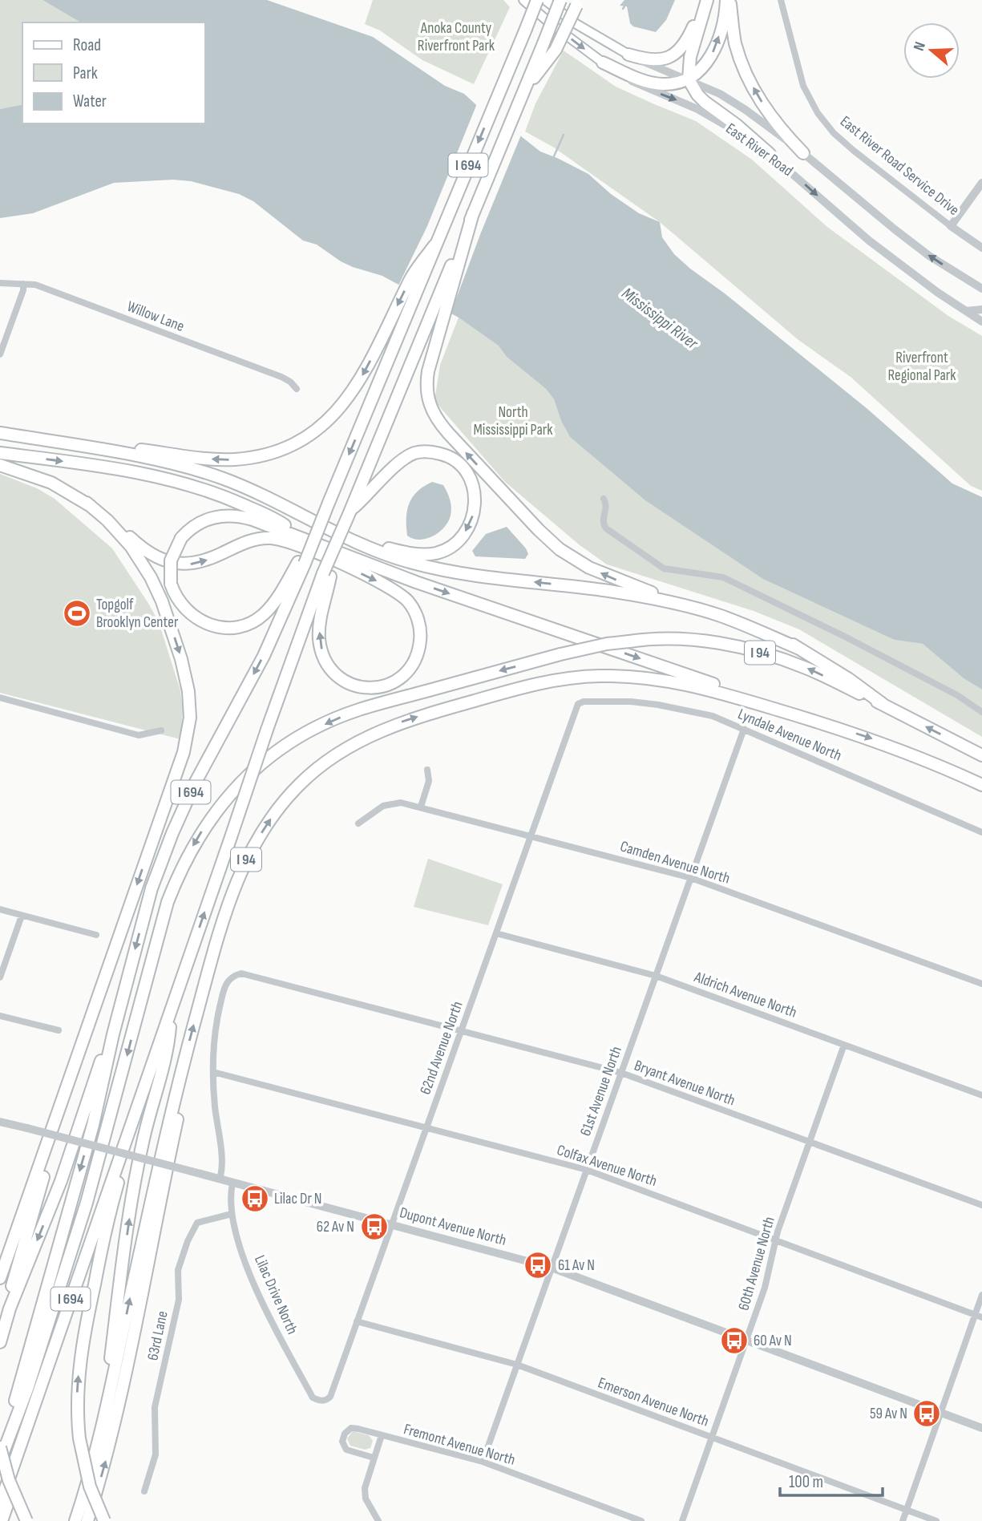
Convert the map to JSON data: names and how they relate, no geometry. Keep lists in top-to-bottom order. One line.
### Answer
{"streets":{"highway":["I 694","I 94"],"main road":["East River Road"],"street":["East River Road Service Drive","Willow Lane","Lyndale Avenue North","Camden Avenue North","Aldrich Avenue North","62nd Avenue North","Bryant Avenue North","61st Avenue North","Colfax Avenue North","Dupont Avenue North","60th Avenue North","Lilac Drive North","63rd Lane","Emerson Avenue North","Fremont Avenue North"]},"crossings":[["Lyndale Avenue North","62nd Avenue North"],["Lyndale Avenue North","61st Avenue North"],["Camden Avenue North","62nd Avenue North"],["Camden Avenue North","61st Avenue North"],["Aldrich Avenue North","62nd Avenue North"],["Aldrich Avenue North","61st Avenue North"],["Aldrich Avenue North","60th Avenue North"],["62nd Avenue North","Bryant Avenue North"],["62nd Avenue North","Colfax Avenue North"],["62nd Avenue North","Dupont Avenue North"],["62nd Avenue North","Lilac Drive North"],["62nd Avenue North","Emerson Avenue North"],["Bryant Avenue North","61st Avenue North"],["Bryant Avenue North","Colfax Avenue North"],["Bryant Avenue North","60th Avenue North"],["61st Avenue North","Colfax Avenue North"],["61st Avenue North","Dupont Avenue North"],["61st Avenue North","Emerson Avenue North"],["61st Avenue North","Fremont Avenue North"],["Colfax Avenue North","60th Avenue North"],["Dupont Avenue North","60th Avenue North"],["Dupont Avenue North","Lilac Drive North"],["60th Avenue North","Emerson Avenue North"],["Lilac Drive North","63rd Lane"]],"water":["Mississippi River"],"parks":["Anoka County Riverfront Park","Riverfront Regional Park","North Mississippi Park"],"places":{"sports":["Topgolf Brooklyn Center"],"bus stop":["Lilac Dr N","62 Av N","61 Av N","60 Av N","59 Av N"]},"legend":["Road","Park","Water"],"scale_bar":"100 m","north":"left"}
